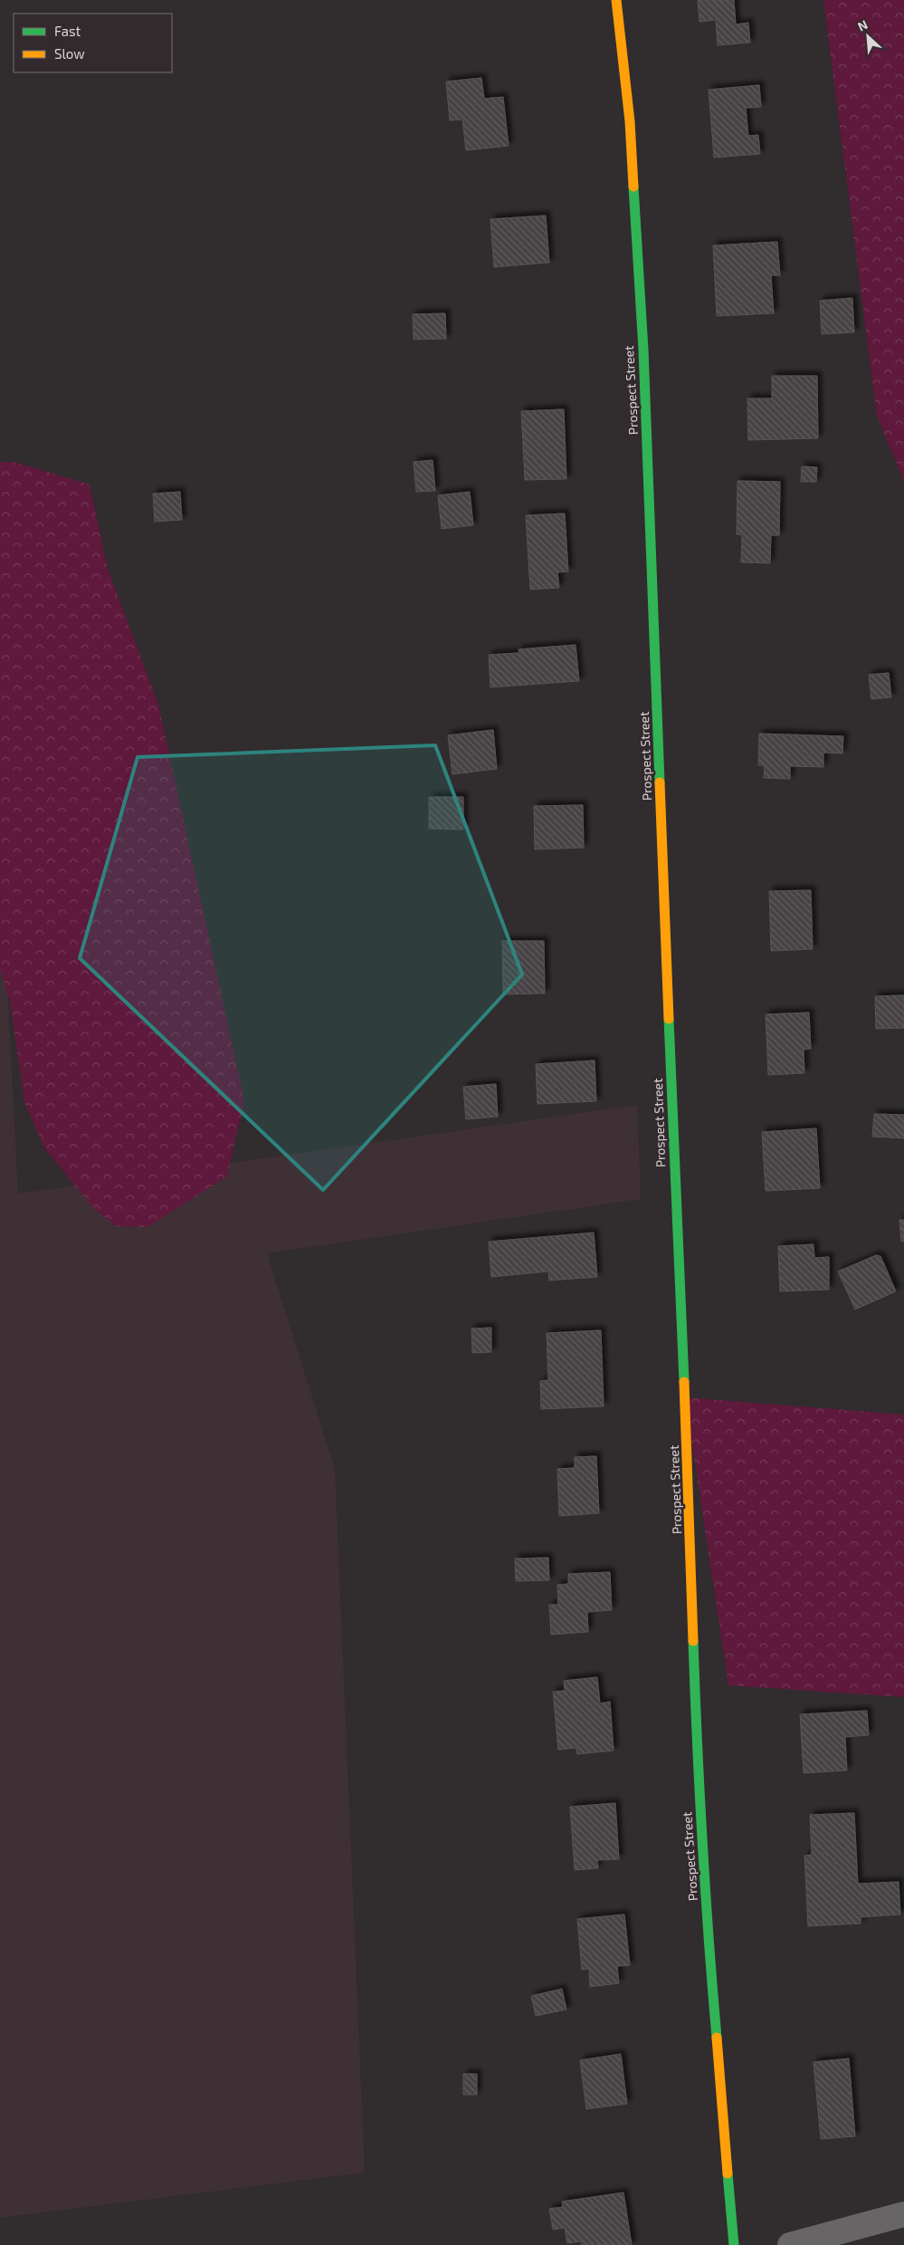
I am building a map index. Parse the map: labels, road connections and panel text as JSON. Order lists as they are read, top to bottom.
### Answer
{
  "streets": {
    "street": ["Prospect Street"]
  },
  "legend": ["Fast", "Slow"],
  "north": "top left"
}
